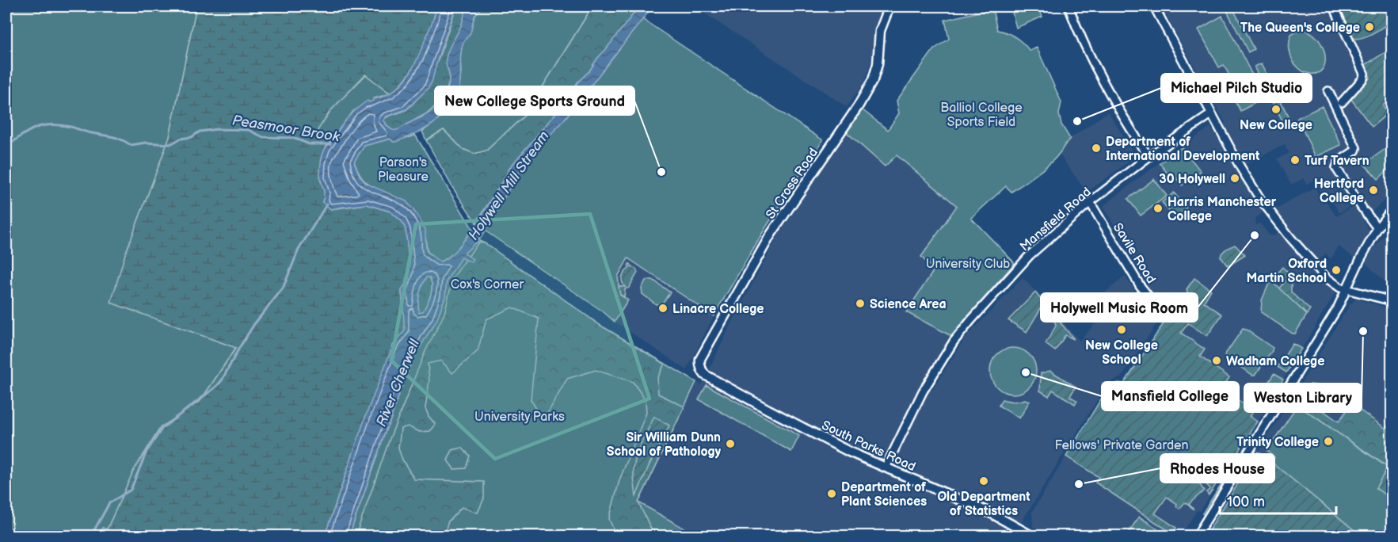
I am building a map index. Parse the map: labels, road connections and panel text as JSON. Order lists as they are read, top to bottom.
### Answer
{
  "streets": {
    "street": [
      "St Cross Road",
      "Mansfield Road",
      "Savile Road",
      "South Parks Road"
    ]
  },
  "crossings": [
    ["St Cross Road", "South Parks Road"],
    ["Mansfield Road", "Savile Road"],
    ["Mansfield Road", "South Parks Road"]
  ],
  "water": ["Peasmoor Brook", "Holywell Mill Stream", "River Cherwell"],
  "parks": [
    "Balliol College Sports Field",
    "Parson's Pleasure",
    "University Club",
    "Cox's Corner",
    "University Parks",
    "Fellows' Private Garden"
  ],
  "places": [
    "The Queen's College",
    "New College",
    "Michael Pilch Studio",
    "Department of International Development",
    "Turf Tavern",
    "New College Sports Ground",
    "30 Holywell",
    "Hertford College",
    "Harris Manchester College",
    "Holywell Music Room",
    "Oxford Martin School",
    "Science Area",
    "Linacre College",
    "New College School",
    "Weston Library",
    "Wadham College",
    "Mansfield College",
    "Trinity College",
    "Sir William Dunn School of Pathology",
    "Old Department of Statistics",
    "Rhodes House",
    "Department of Plant Sciences"
  ],
  "scale_bar": "100 m"
}
